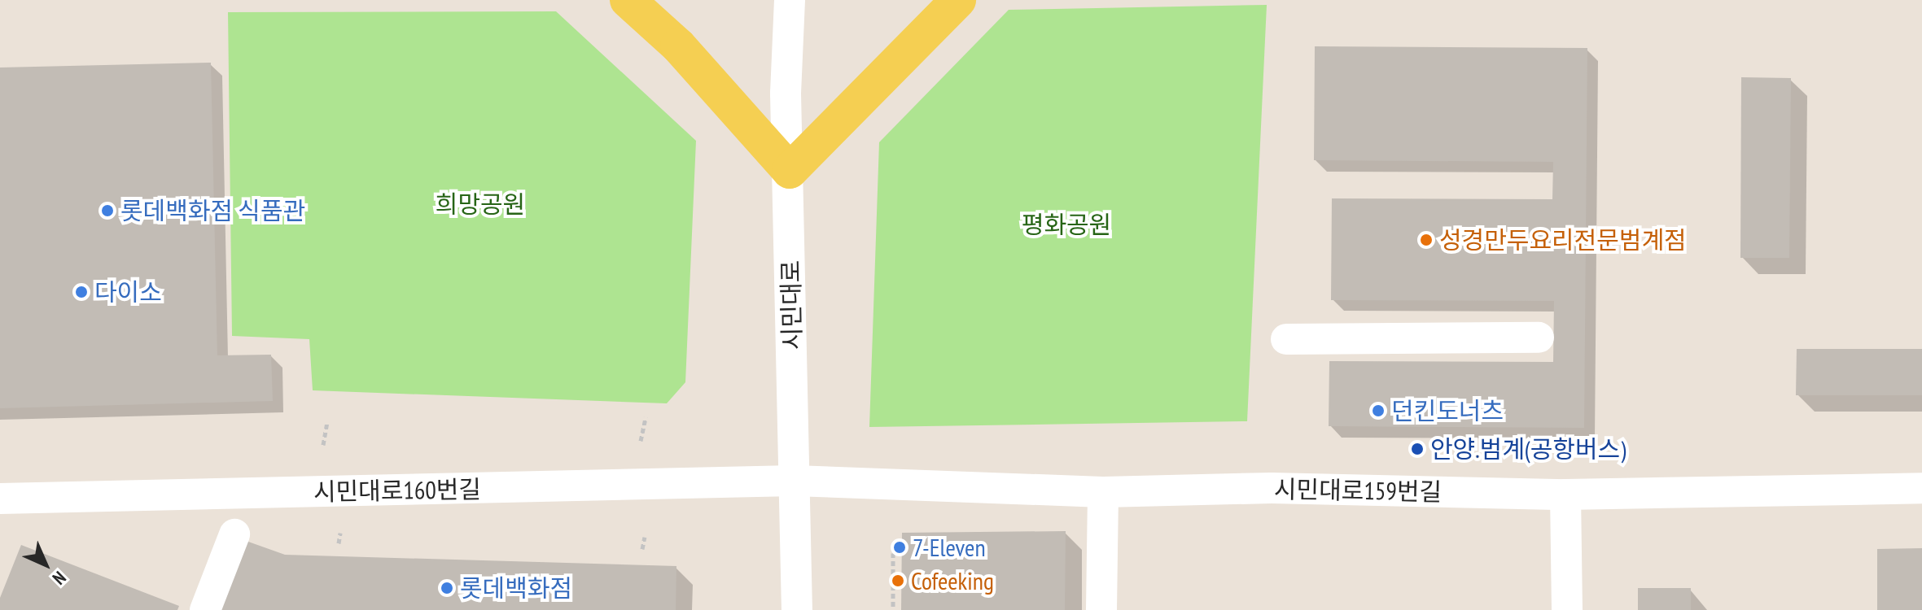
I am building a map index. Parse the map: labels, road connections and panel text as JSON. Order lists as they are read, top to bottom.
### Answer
{
  "streets": {
    "street": ["시민대로", "시민대로160번길", "시민대로159번길"]
  },
  "crossings": [
    ["시민대로", "시민대로160번길"],
    ["시민대로", "시민대로159번길"],
    ["시민대로160번길", "시민대로159번길"]
  ],
  "parks": ["희망공원", "평화공원"],
  "places": [
    "롯데백화점 식품관",
    "성경만두요리전문범계점",
    "다이소",
    "던킨도너츠",
    "안양.범계(공항버스)",
    "7-Eleven",
    "Cofeeking",
    "롯데백화점"
  ],
  "north": "bottom right"
}
